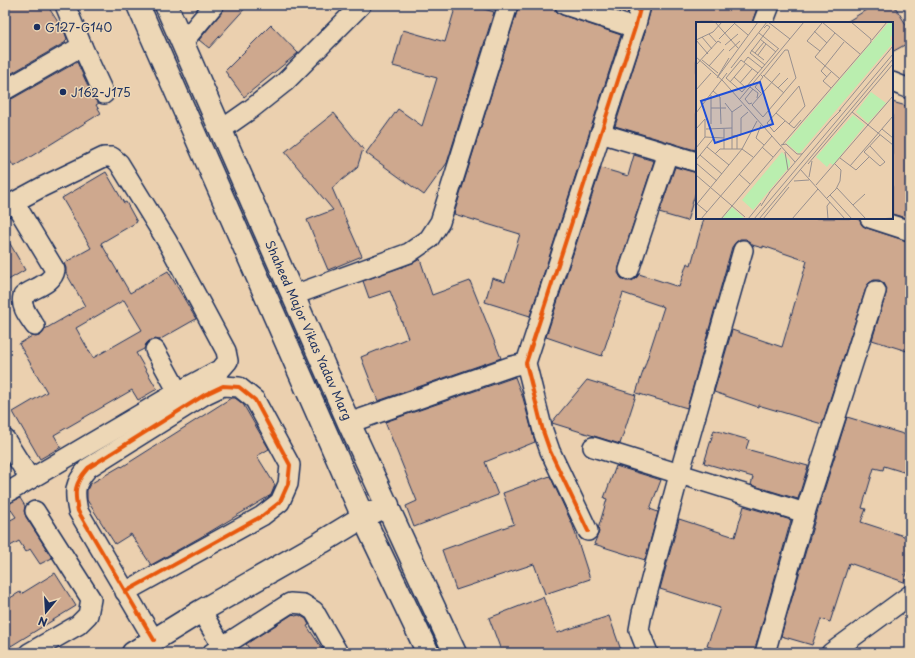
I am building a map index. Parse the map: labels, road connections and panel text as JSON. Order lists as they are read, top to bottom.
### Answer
{
  "streets": {
    "main road": ["Shaheed Major Vikas Yadav Marg"]
  },
  "places": ["G127-G140", "J162-J175"],
  "north": "bottom"
}
